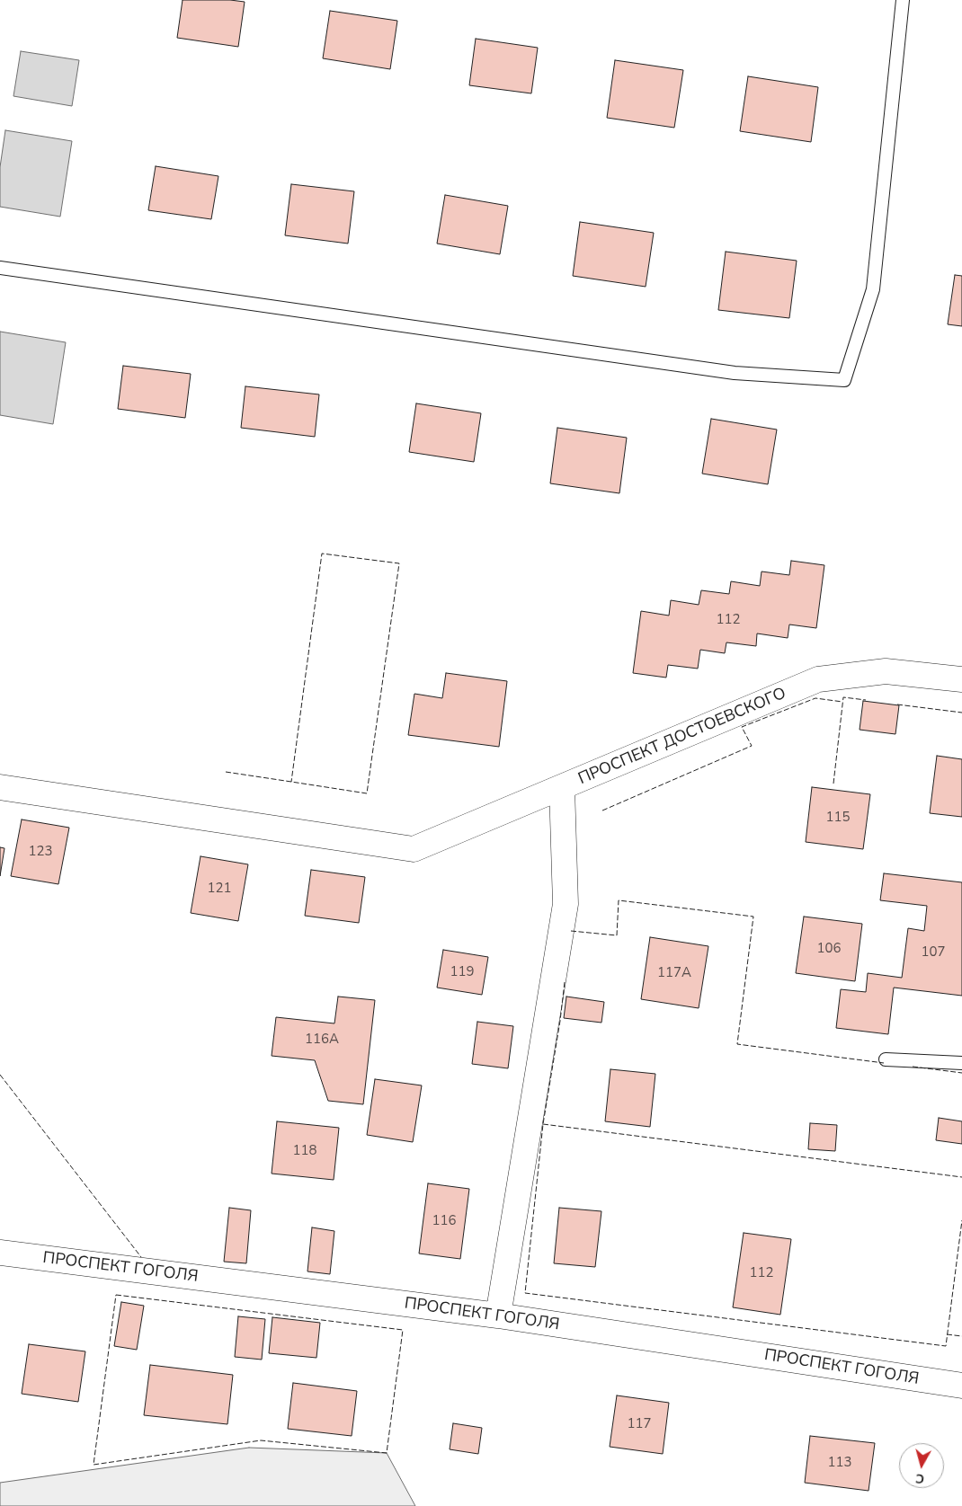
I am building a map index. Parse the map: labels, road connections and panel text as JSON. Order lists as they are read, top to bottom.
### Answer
{
  "streets": {
    "street": ["ПРОСПЕКТ ДОСТОЕВСКОГО", "ПРОСПЕКТ ГОГОЛЯ"]
  },
  "house_numbers": [
    "112",
    "115",
    "123",
    "121",
    "106",
    "107",
    "119",
    "117А",
    "116А",
    "118",
    "116",
    "112",
    "117",
    "113"
  ],
  "north": "bottom"
}
